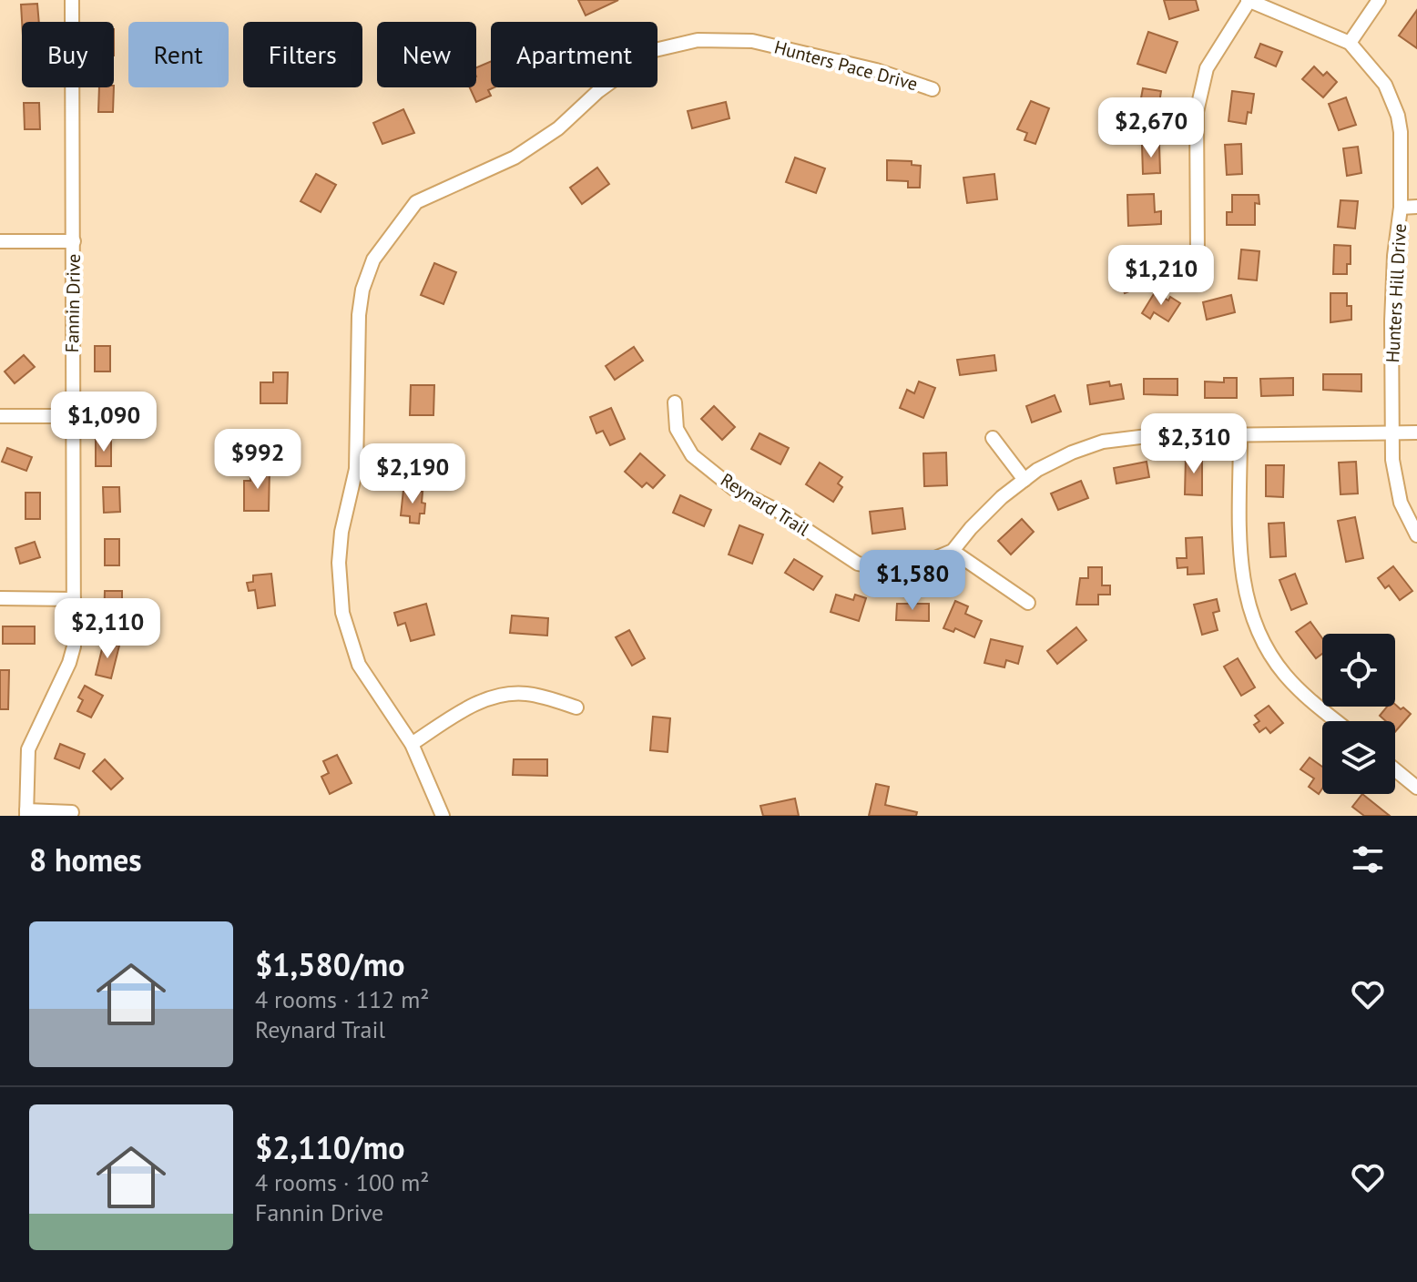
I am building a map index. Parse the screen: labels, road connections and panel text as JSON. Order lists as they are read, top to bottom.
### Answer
{
  "streets": {
    "street": [
      "Hunters Pace Drive",
      "Hunters Hill Drive",
      "Fannin Drive",
      "Reynard Trail"
    ]
  },
  "crossings": [
    ["Hunters Hill Drive", "Reynard Trail"]
  ],
  "page": {
    "chip": [
      "Buy",
      "Rent",
      "Filters",
      "New",
      "Apartment"
    ],
    "price": [
      "$2,670",
      "$1,210",
      "$1,090",
      "$2,310",
      "$992",
      "$2,190",
      "$1,580",
      "$2,110"
    ],
    "heading": "8 homes",
    "list": [
      {
        "name": "$1,580/mo",
        "note": "4 rooms · 112 m² · Reynard Trail"
      },
      {
        "name": "$2,110/mo",
        "note": "4 rooms · 100 m² · Fannin Drive"
      }
    ]
  }
}
